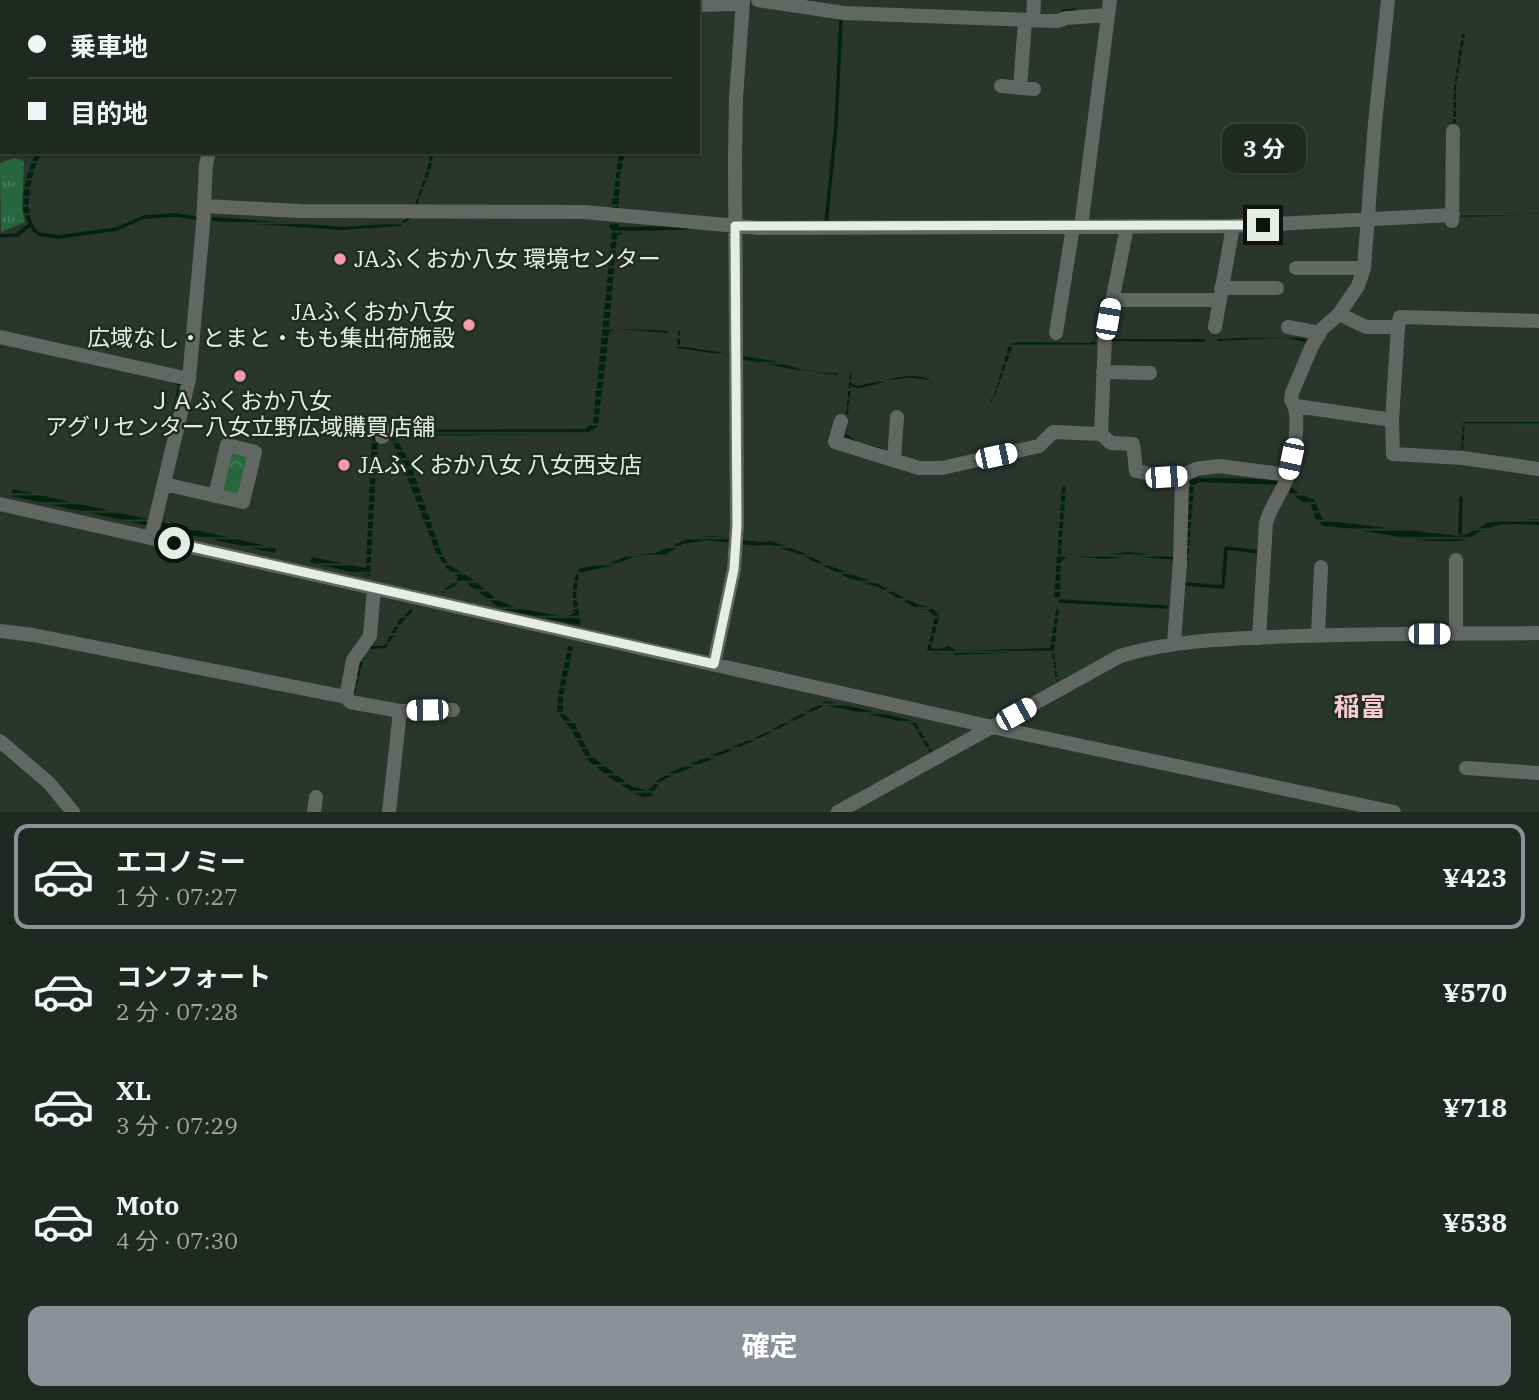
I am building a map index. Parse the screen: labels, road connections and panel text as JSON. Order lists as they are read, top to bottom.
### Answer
{
  "districts": ["稲富"],
  "places": [
    "JAふくおか八女 環境センター",
    "JAふくおか八女 広域なし・とまと・もも集出荷施設",
    "ＪＡふくおか八女 アグリセンター八女立野広域購買店舗",
    "JAふくおか八女 八女西支店"
  ],
  "page": {
    "banner": ["乗車地", "目的地"],
    "bubble": "3 分",
    "list": [
      {
        "name": "エコノミー",
        "note": "1 分 · 07:27",
        "value": "¥423"
      },
      {
        "name": "コンフォート",
        "note": "2 分 · 07:28",
        "value": "¥570"
      },
      {
        "name": "XL",
        "note": "3 分 · 07:29",
        "value": "¥718"
      },
      {
        "name": "Moto",
        "note": "4 分 · 07:30",
        "value": "¥538"
      }
    ],
    "buttons": "確定"
  }
}
